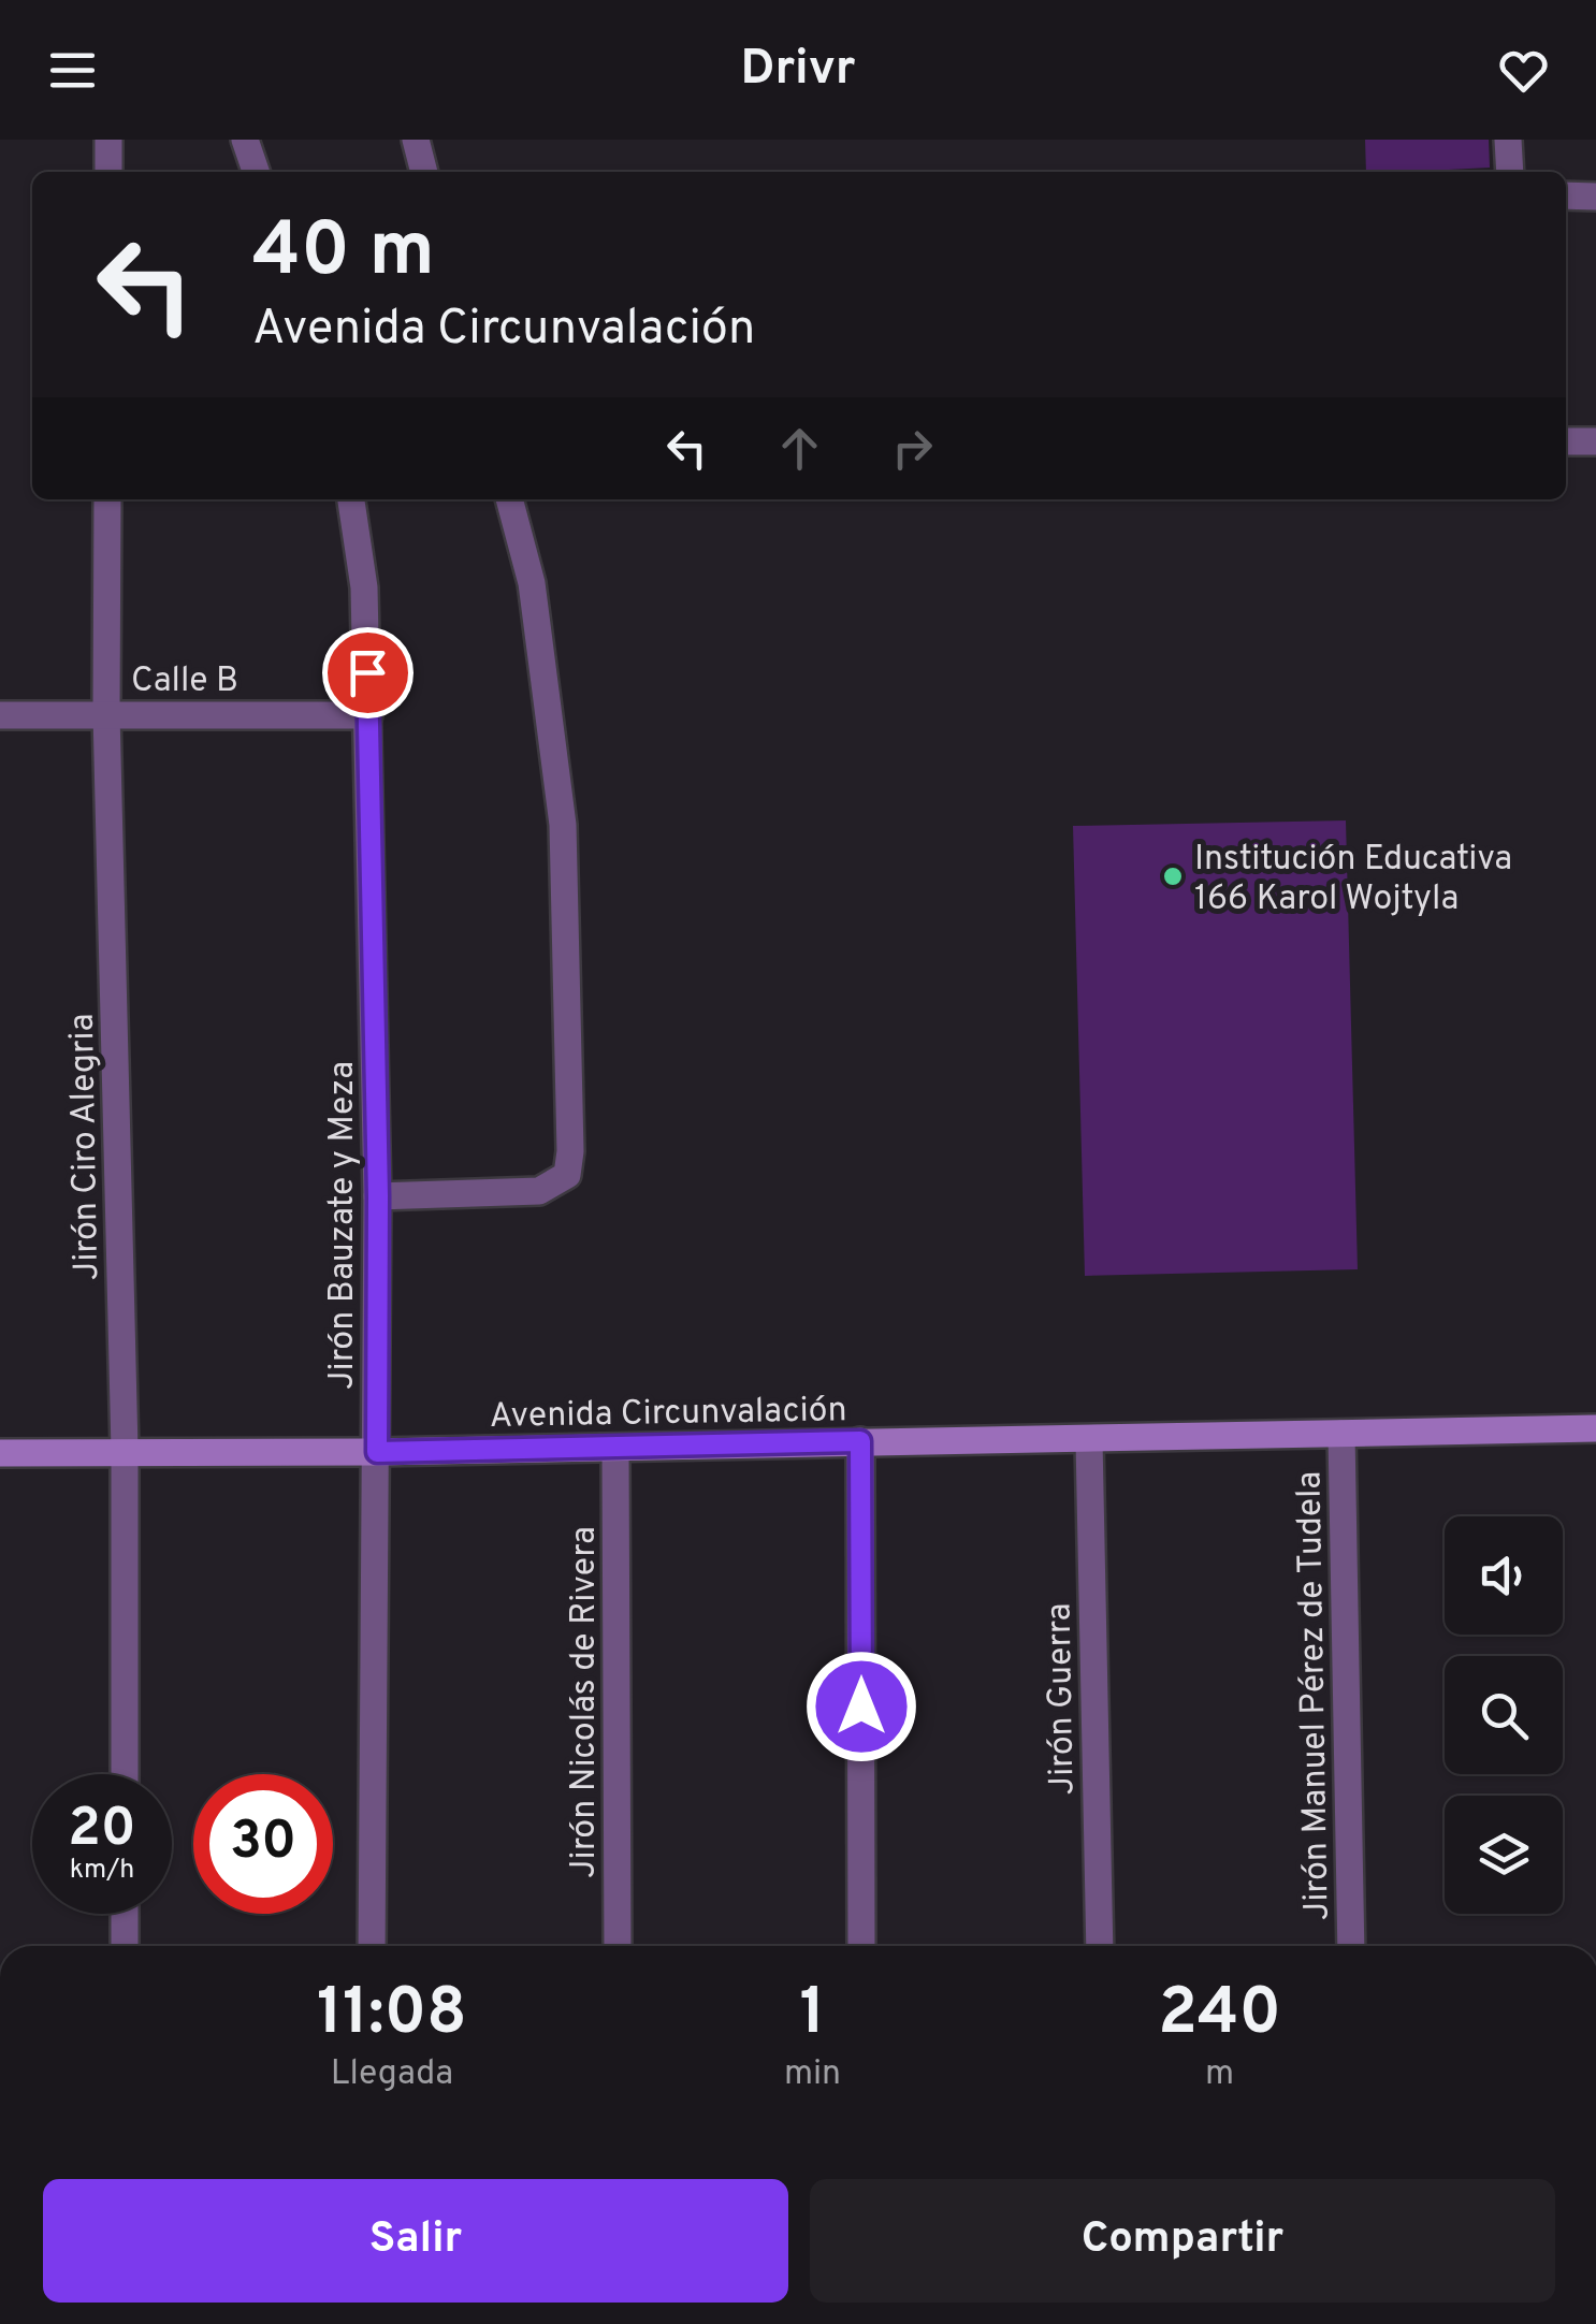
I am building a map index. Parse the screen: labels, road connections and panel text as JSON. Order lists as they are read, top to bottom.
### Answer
{
  "streets": {
    "street": [
      "Calle B",
      "Jirón Ciro Alegria",
      "Jirón Bauzate y Meza",
      "Avenida Circunvalación",
      "Jirón Manuel Pérez de Tudela",
      "Jirón Guerra",
      "Jirón Nicolás de Rivera"
    ]
  },
  "crossings": [
    ["Calle B", "Jirón Ciro Alegria"],
    ["Calle B", "Jirón Bauzate y Meza"],
    ["Jirón Ciro Alegria", "Avenida Circunvalación"],
    ["Jirón Bauzate y Meza", "Avenida Circunvalación"],
    ["Avenida Circunvalación", "Jirón Manuel Pérez de Tudela"],
    ["Avenida Circunvalación", "Jirón Guerra"],
    ["Avenida Circunvalación", "Jirón Nicolás de Rivera"]
  ],
  "places": ["Institución Educativa 166 Karol Wojtyla"],
  "page": {
    "header": "Drivr",
    "turn": ["40 m", "Avenida Circunvalación"],
    "speed": "20 km/h",
    "limit": "30",
    "eta": [
      "11:08",
      "Llegada",
      "1",
      "min",
      "240",
      "m"
    ],
    "buttons": ["Salir", "Compartir"]
  }
}
